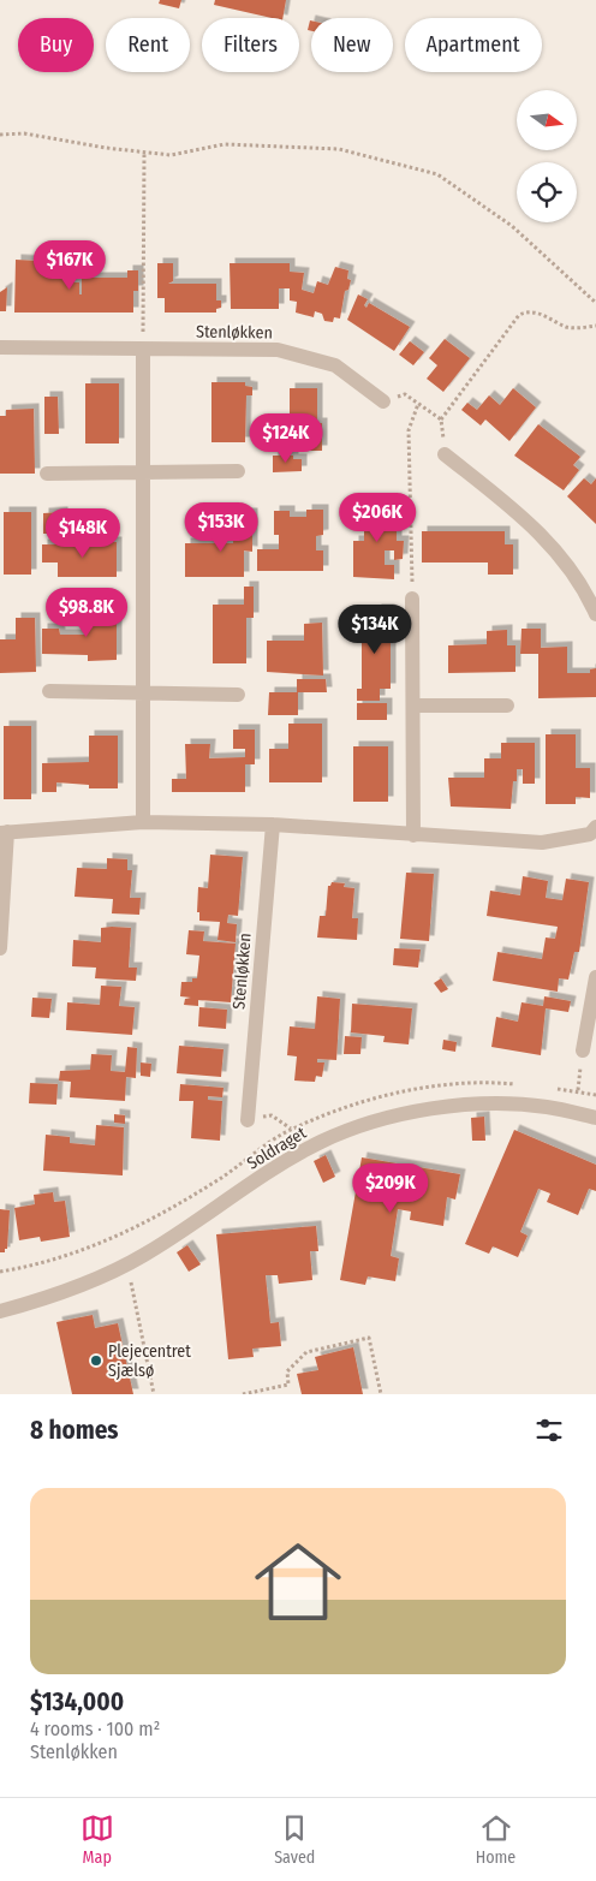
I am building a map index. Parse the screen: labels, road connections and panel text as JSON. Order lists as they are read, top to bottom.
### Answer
{
  "streets": {
    "street": ["Stenløkken", "Soldraget"]
  },
  "places": ["Plejecentret Sjælsø"],
  "north": "right",
  "page": {
    "chip": [
      "Buy",
      "Rent",
      "Filters",
      "New",
      "Apartment"
    ],
    "price": [
      "$167K",
      "$124K",
      "$206K",
      "$153K",
      "$148K",
      "$98.8K",
      "$134K",
      "$209K"
    ],
    "heading": "8 homes",
    "list": [
      {
        "name": "$134,000",
        "note": "4 rooms · 100 m² · Stenløkken"
      }
    ],
    "tabs": ["Map", "Saved", "Home"]
  }
}
